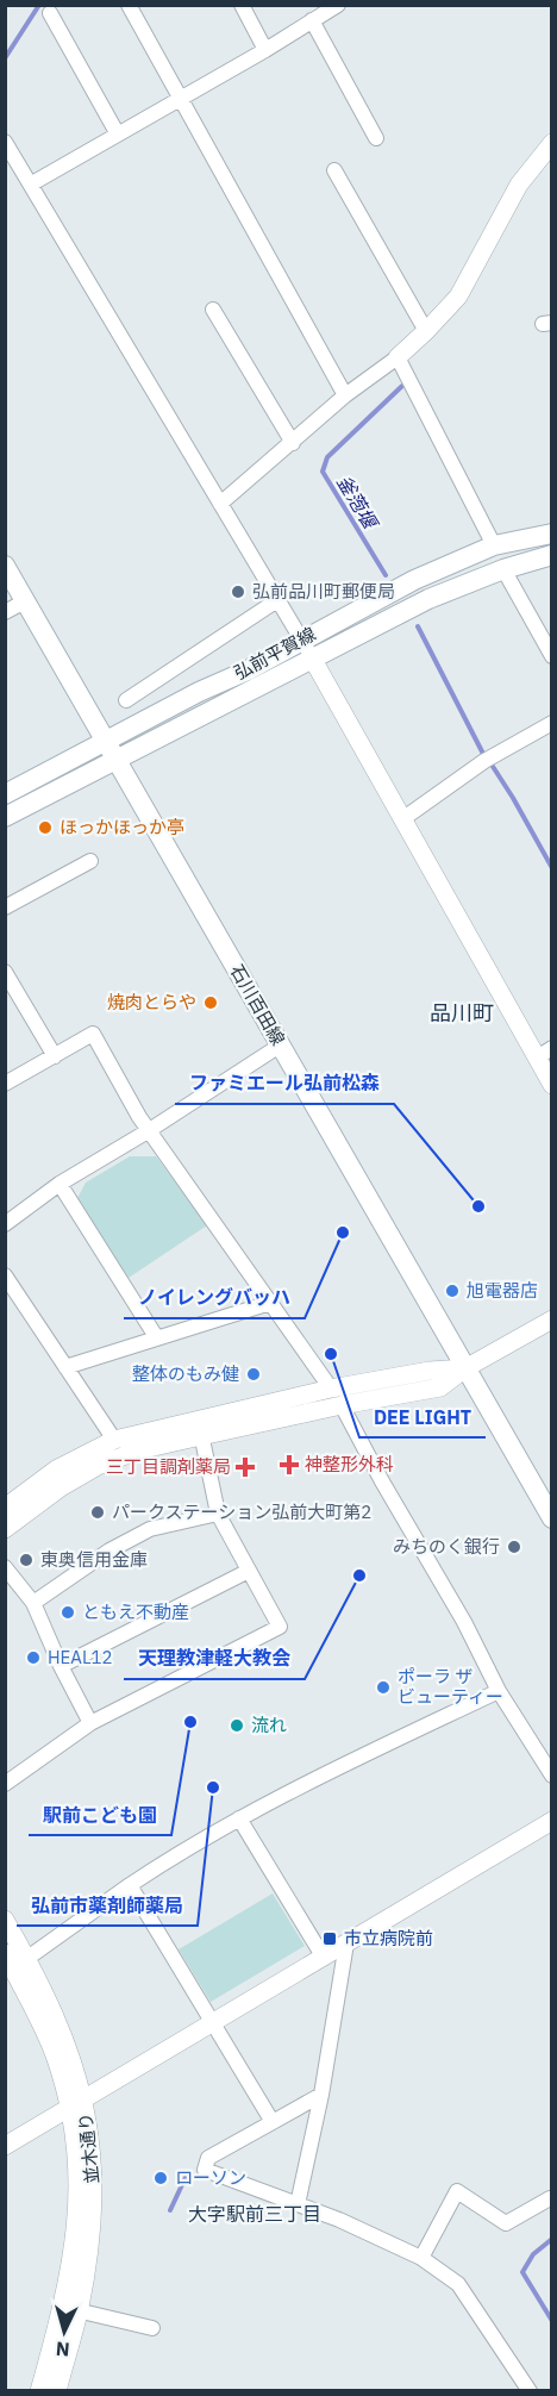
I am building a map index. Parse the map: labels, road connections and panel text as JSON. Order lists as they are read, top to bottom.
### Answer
{
  "streets": {
    "main road": ["弘前平賀線", "石川百田線"],
    "street": ["並木通り"]
  },
  "crossings": [
    ["弘前平賀線", "石川百田線"]
  ],
  "districts": ["品川町", "大字駅前三丁目"],
  "water": ["釜萢堰"],
  "places": {
    "other": [
      "弘前品川町郵便局",
      "ほっかほっか亭",
      "焼肉とらや",
      "ファミエール弘前松森",
      "ノイレングバッハ",
      "旭電器店",
      "DEE LIGHT",
      "整体のもみ健",
      "パークステーション弘前大町第2",
      "みちのく銀行",
      "東奥信用金庫",
      "天理教津軽大教会",
      "ともえ不動産",
      "HEAL12",
      "ポーラ ザ ビューティー",
      "駅前こども園",
      "流れ",
      "弘前市薬剤師薬局",
      "ローソン"
    ],
    "health": ["神整形外科", "三丁目調剤薬局"],
    "transit": ["市立病院前"]
  },
  "north": "bottom"
}
